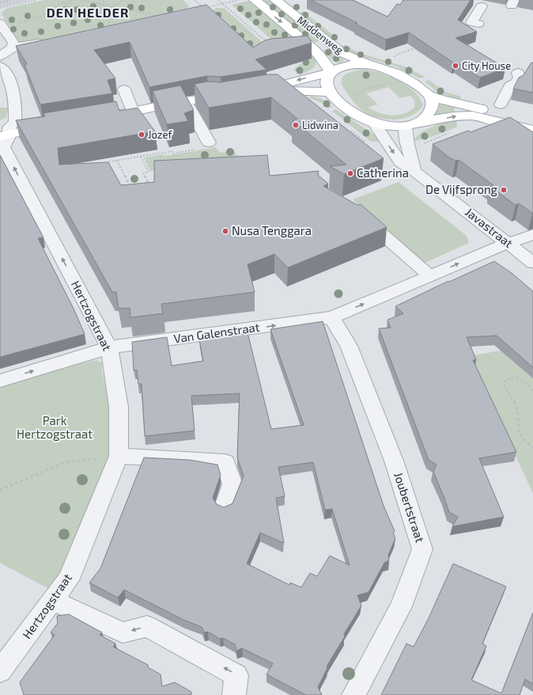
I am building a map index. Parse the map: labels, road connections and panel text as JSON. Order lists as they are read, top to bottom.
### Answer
{
  "streets": {
    "main road": ["Middenweg"],
    "street": [
      "Javastraat",
      "Hertzogstraat",
      "Van Galenstraat",
      "Joubertstraat"
    ]
  },
  "crossings": [
    ["Javastraat", "Van Galenstraat"],
    ["Hertzogstraat", "Van Galenstraat"],
    ["Van Galenstraat", "Joubertstraat"]
  ],
  "one_way": ["Hertzogstraat", "Van Galenstraat"],
  "districts": ["DEN HELDER"],
  "parks": ["Park Hertzogstraat"],
  "places": [
    "City House",
    "Lidwina",
    "Jozef",
    "Catherina",
    "De Vijfsprong",
    "Nusa Tenggara"
  ]
}
